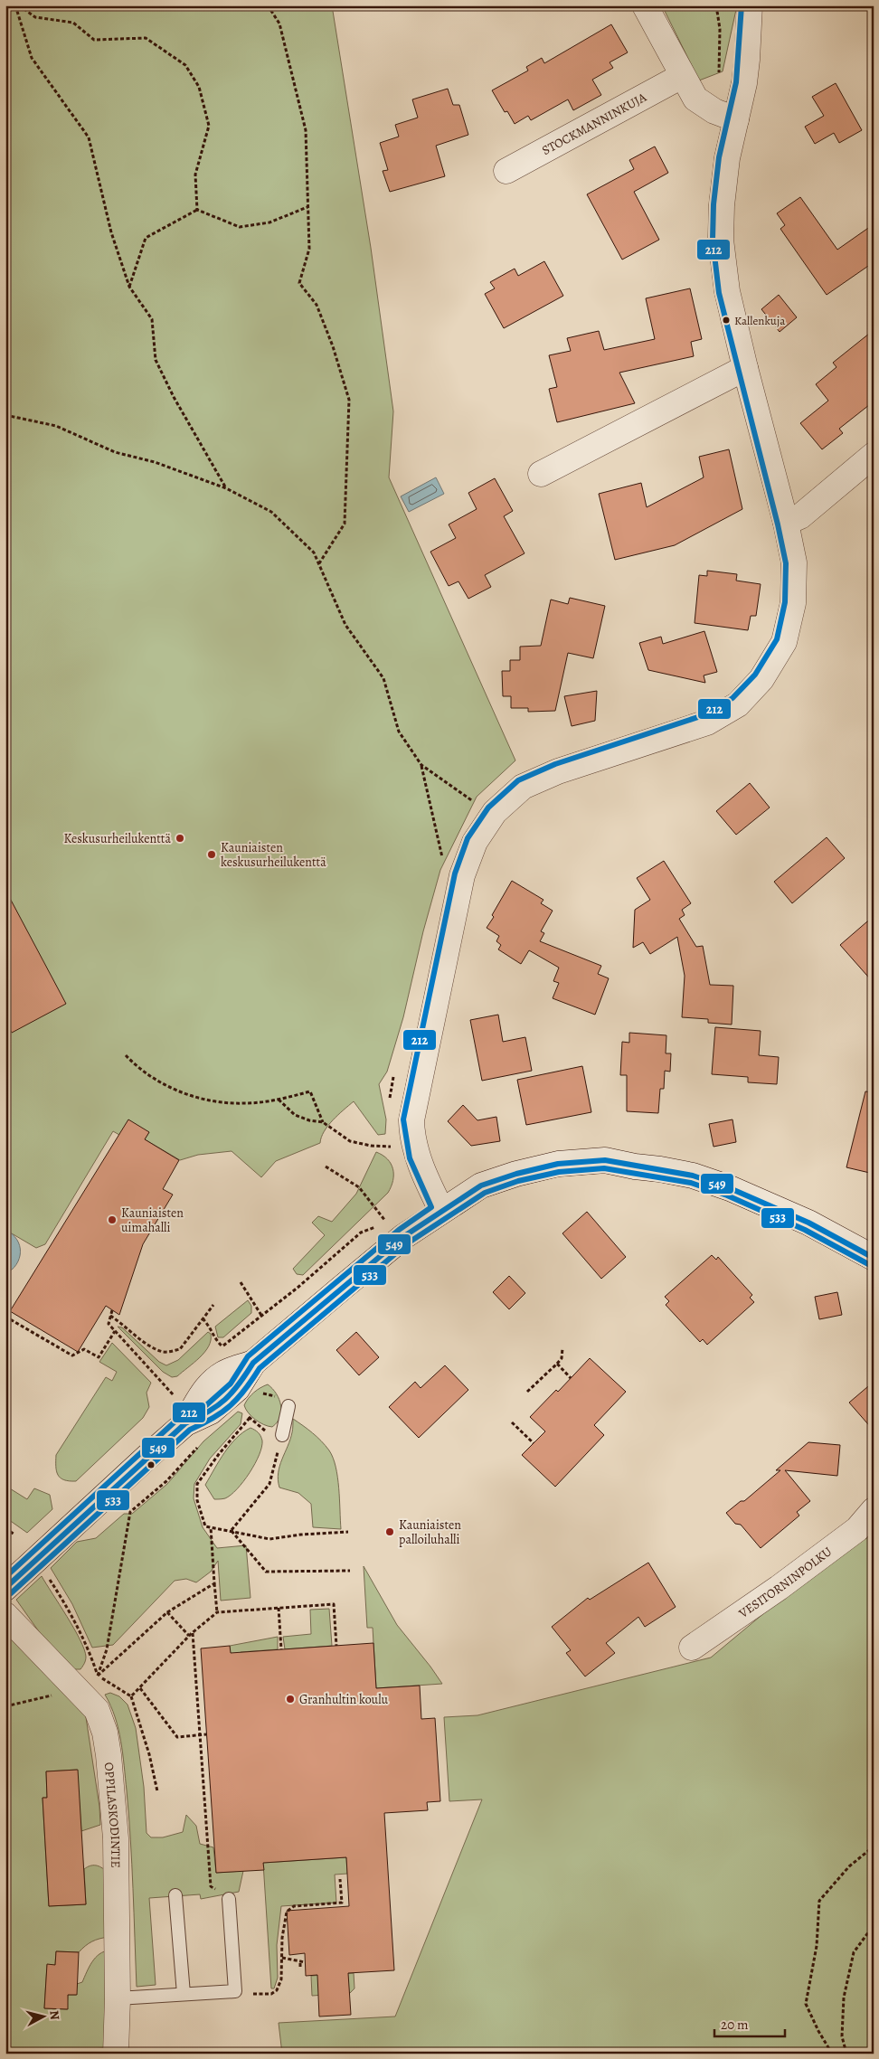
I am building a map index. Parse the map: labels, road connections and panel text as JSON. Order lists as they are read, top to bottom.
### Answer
{
  "streets": {
    "street": ["STOCKMANNINKUJA", "VESITORNINPOLKU", "OPPILASKODINTIE"]
  },
  "places": [
    "Kallenkuja",
    "Keskusurheilukenttä",
    "Kauniaisten keskusurheilukenttä",
    "Kauniaisten uimahalli",
    "Kauniaisten palloiluhalli",
    "Granhultin koulu"
  ],
  "lines": ["transit line 212", "transit line 549", "transit line 533"],
  "scale_bar": "20 m",
  "north": "right"
}
